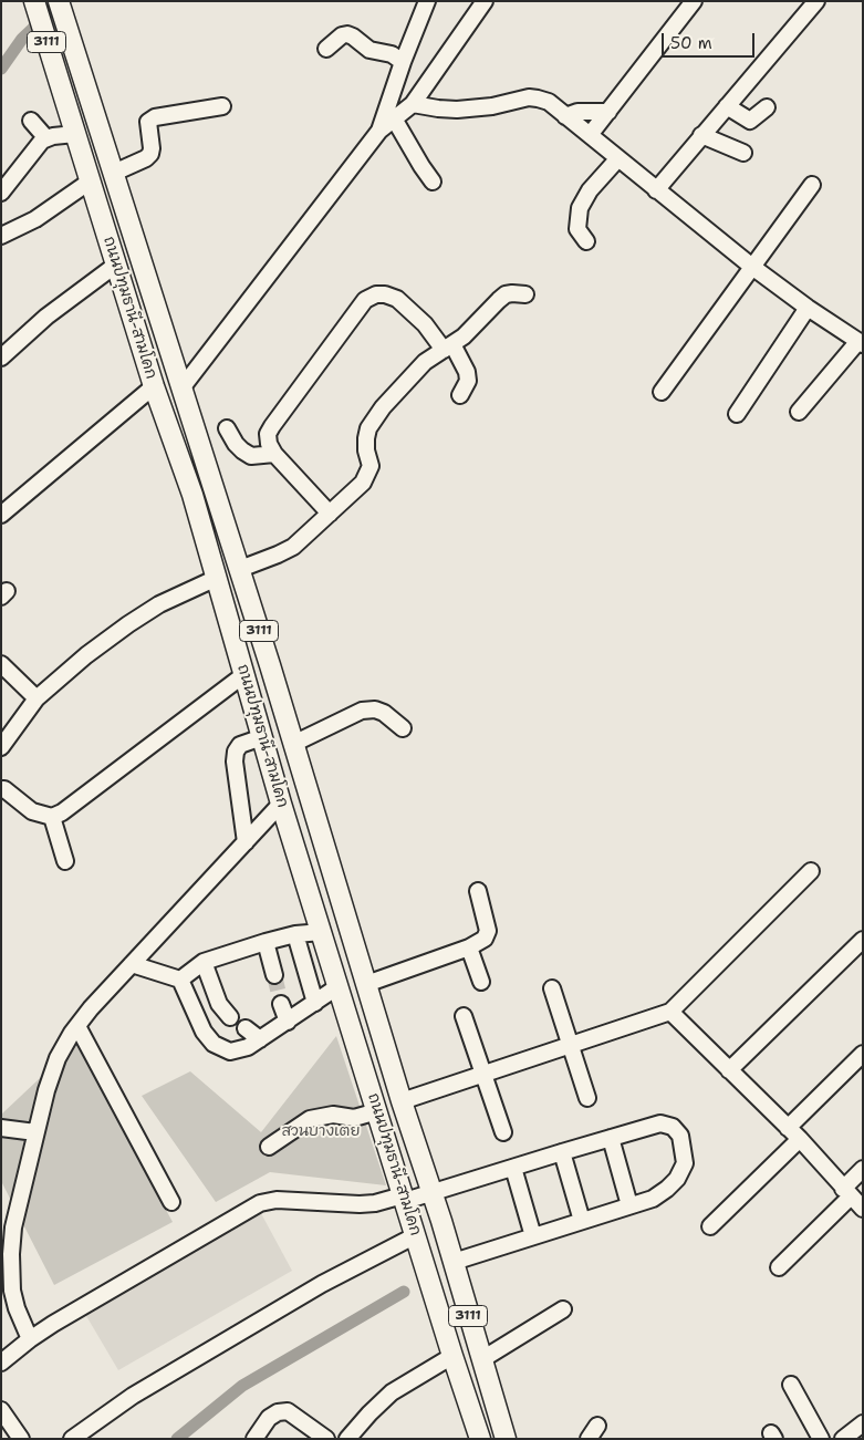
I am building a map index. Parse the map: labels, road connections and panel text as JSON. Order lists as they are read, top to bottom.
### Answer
{
  "streets": {
    "main road": ["3111", "ถนนปทุมธานี-สามโคก"]
  },
  "parks": ["สวนบางเตย"],
  "scale_bar": "50 m"
}
